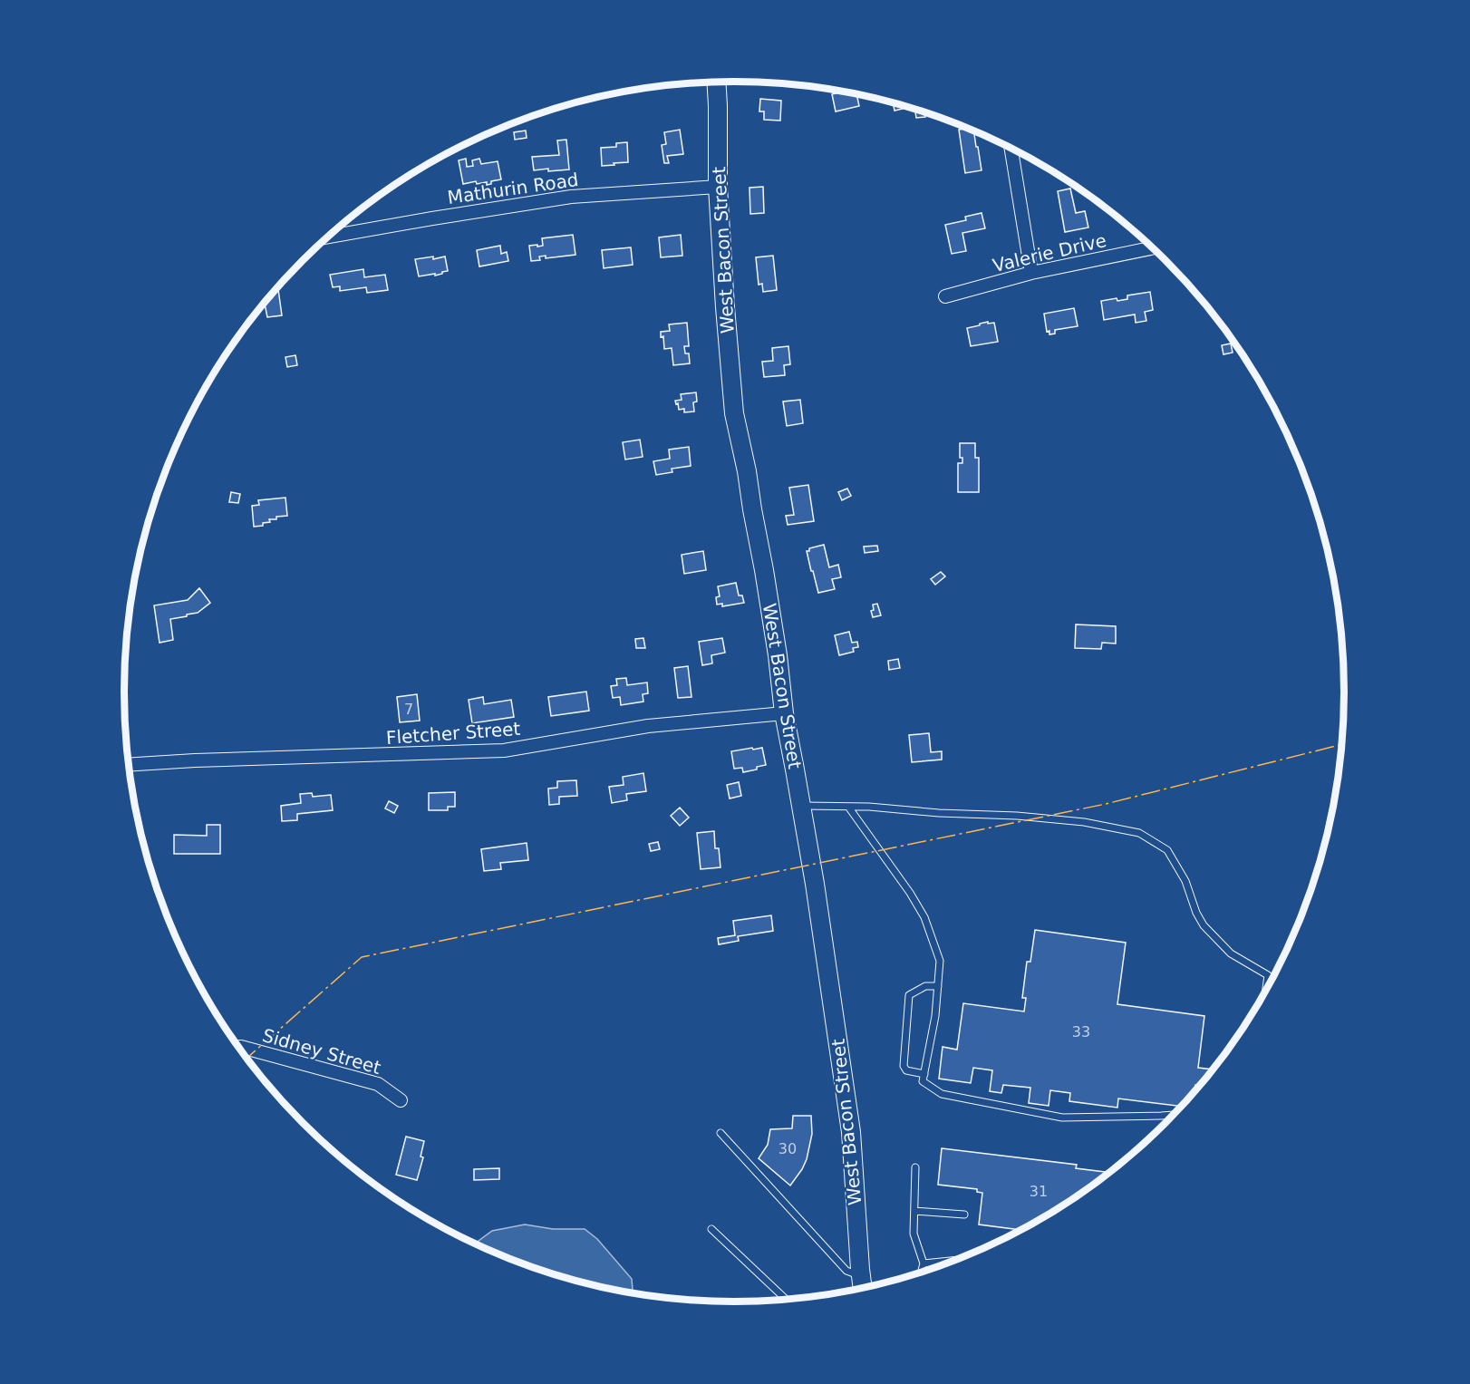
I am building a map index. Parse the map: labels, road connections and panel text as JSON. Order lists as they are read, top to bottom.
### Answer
{
  "streets": {
    "street": [
      "Mathurin Road",
      "West Bacon Street",
      "Valerie Drive",
      "Fletcher Street",
      "Sidney Street"
    ]
  },
  "crossings": [
    ["Mathurin Road", "West Bacon Street"],
    ["West Bacon Street", "Fletcher Street"]
  ],
  "house_numbers": [
    "7",
    "33",
    "30",
    "31"
  ]
}
